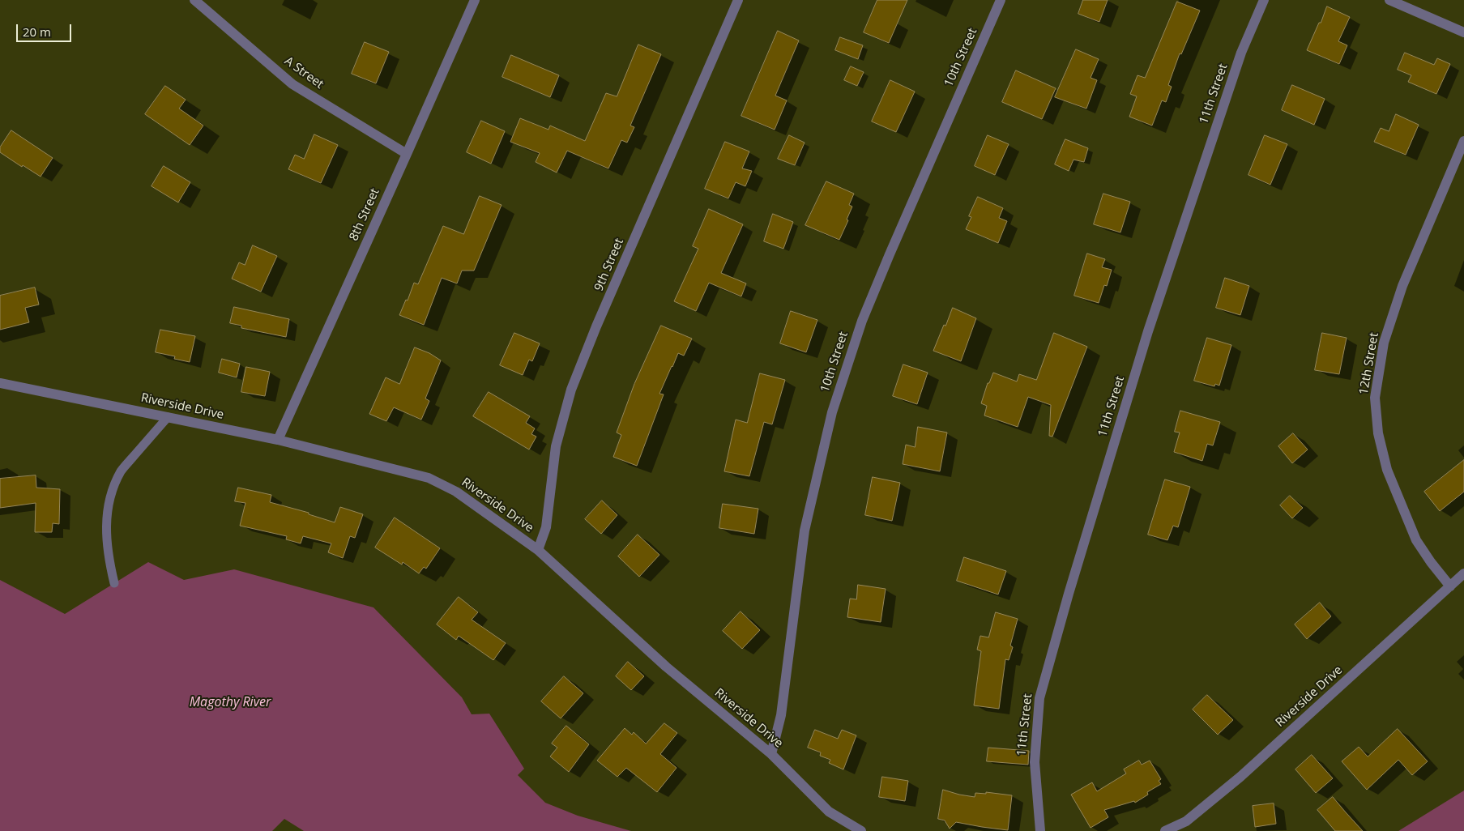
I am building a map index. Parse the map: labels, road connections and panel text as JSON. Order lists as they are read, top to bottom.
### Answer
{
  "streets": {
    "street": [
      "10th Street",
      "A Street",
      "11th Street",
      "8th Street",
      "9th Street",
      "12th Street",
      "Riverside Drive"
    ]
  },
  "crossings": [
    ["10th Street", "Riverside Drive"],
    ["A Street", "8th Street"],
    ["8th Street", "Riverside Drive"],
    ["9th Street", "Riverside Drive"],
    ["12th Street", "Riverside Drive"]
  ],
  "water": ["Magothy River"],
  "scale_bar": "20 m"
}
